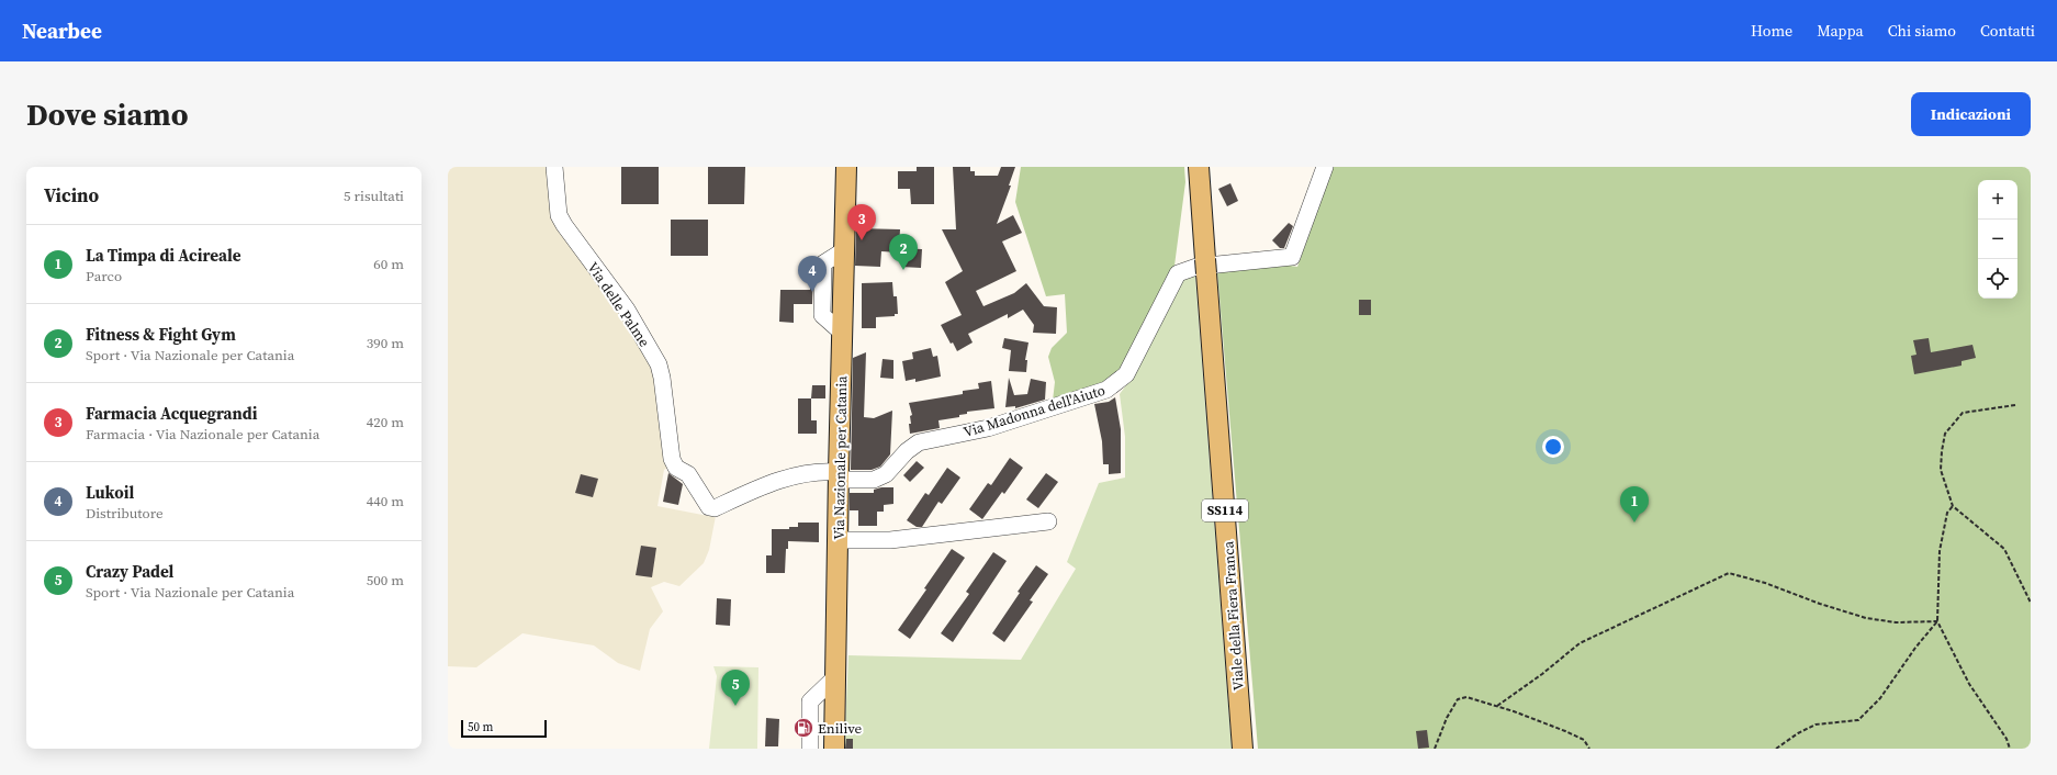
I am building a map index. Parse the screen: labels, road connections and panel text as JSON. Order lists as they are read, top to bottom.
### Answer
{
  "streets": {
    "main road": ["Via Nazionale per Catania", "SS114", "Viale della Fiera Franca"],
    "street": ["Via delle Palme", "Via Madonna dell'Aiuto"]
  },
  "crossings": [
    ["Via delle Palme", "Via Madonna dell'Aiuto"],
    ["Via delle Palme", "Via Nazionale per Catania"],
    ["Via Madonna dell'Aiuto", "Via Nazionale per Catania"]
  ],
  "places": {
    "fuel station": ["Enilive"]
  },
  "scale_bar": "50 m",
  "page": {
    "header": "Nearbee",
    "nav": [
      "Home",
      "Mappa",
      "Chi siamo",
      "Contatti"
    ],
    "buttons": "Indicazioni",
    "title": "Dove siamo",
    "heading": ["Vicino", "5 risultati"],
    "map_buttons": ["+", "−"],
    "pins": [
      "3",
      "2",
      "4",
      "1",
      "5"
    ],
    "list": [
      {
        "mark": "1",
        "name": "La Timpa di Acireale",
        "note": "Parco",
        "value": "60 m"
      },
      {
        "mark": "2",
        "name": "Fitness & Fight Gym",
        "note": "Sport · Via Nazionale per Catania",
        "value": "390 m"
      },
      {
        "mark": "3",
        "name": "Farmacia Acquegrandi",
        "note": "Farmacia · Via Nazionale per Catania",
        "value": "420 m"
      },
      {
        "mark": "4",
        "name": "Lukoil",
        "note": "Distributore",
        "value": "440 m"
      },
      {
        "mark": "5",
        "name": "Crazy Padel",
        "note": "Sport · Via Nazionale per Catania",
        "value": "500 m"
      }
    ],
    "scale": "50 m"
  }
}
